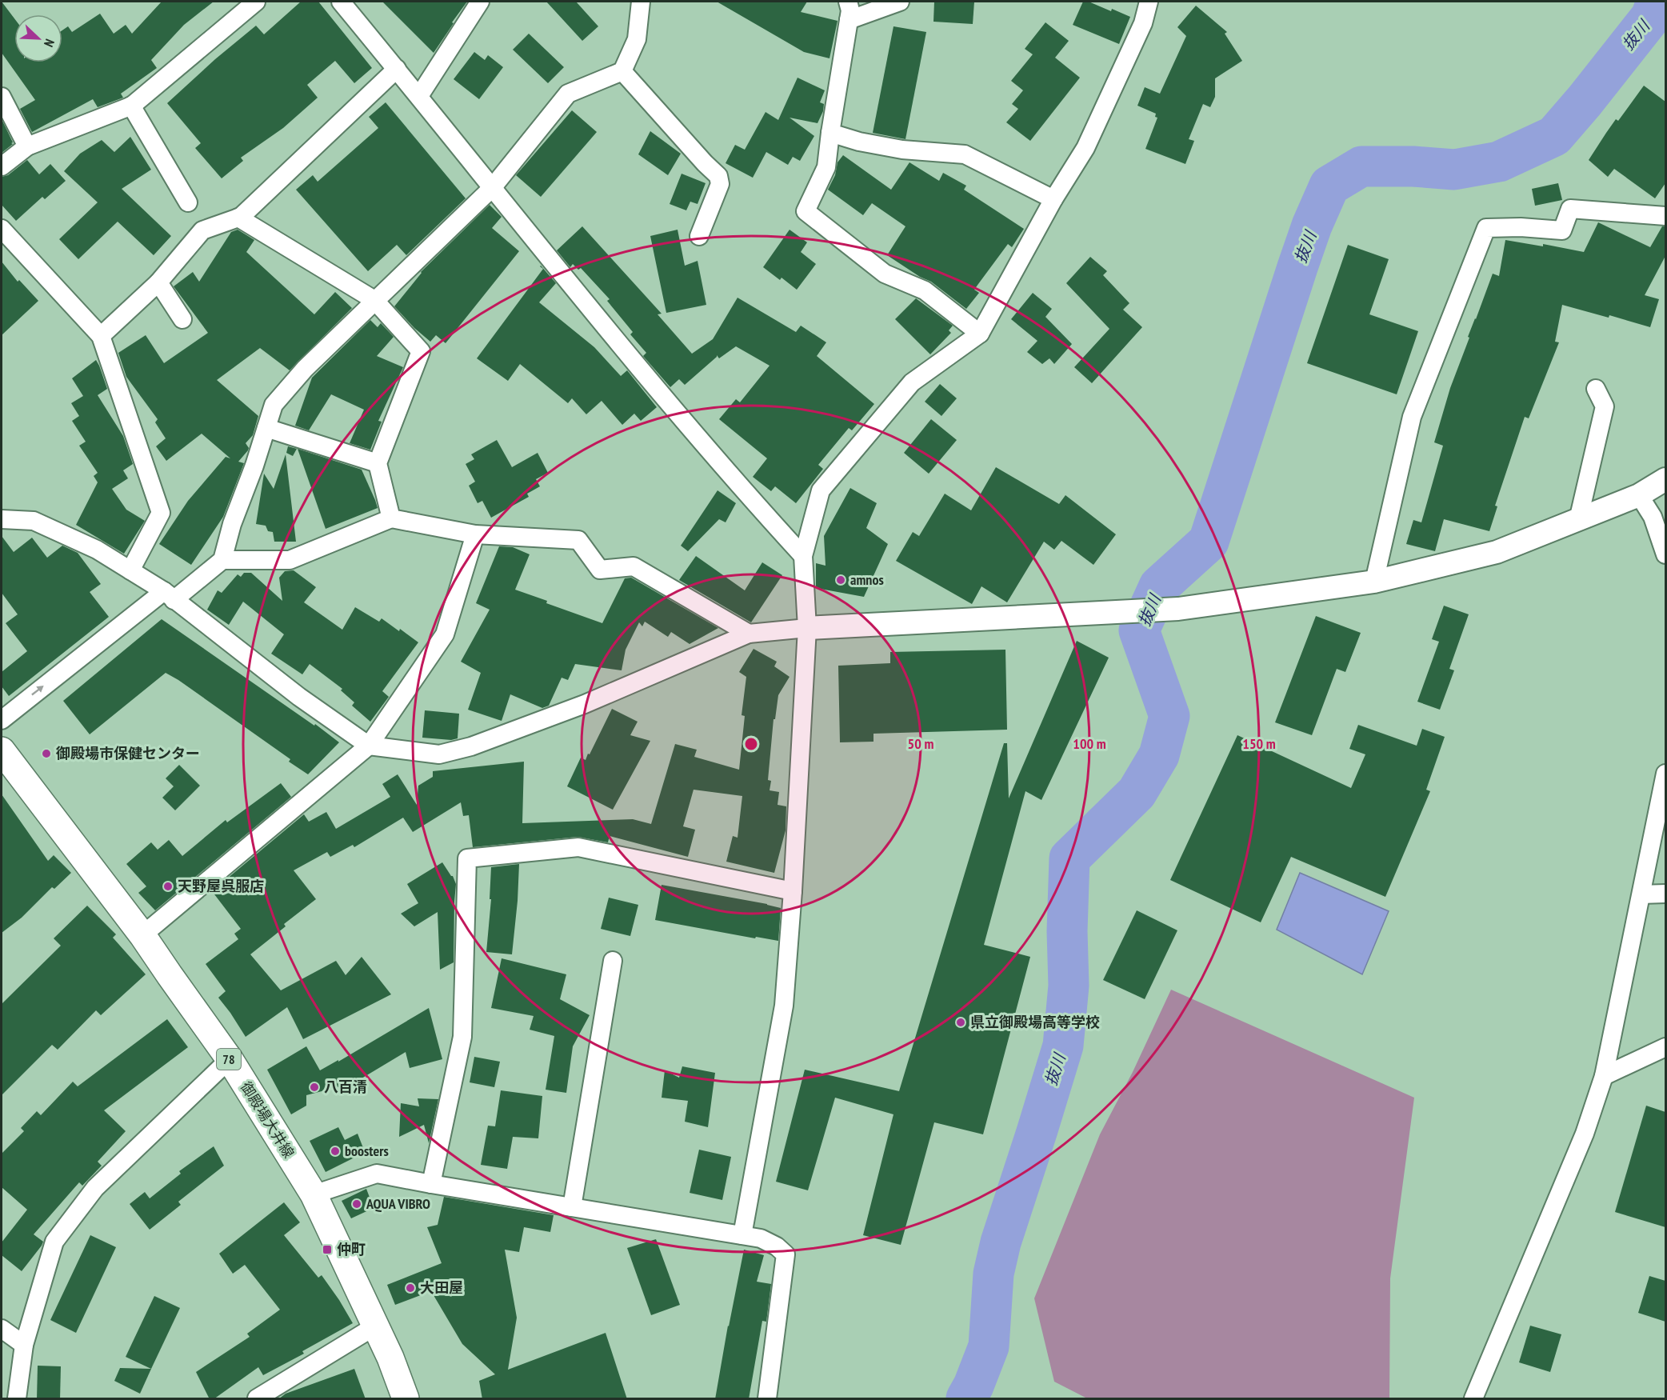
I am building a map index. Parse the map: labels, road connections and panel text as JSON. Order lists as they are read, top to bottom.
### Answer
{
  "streets": {
    "main road": ["78", "御殿場大井線"]
  },
  "water": ["抜川"],
  "places": {
    "other": [
      "amnos",
      "御殿場市保健センター",
      "天野屋呉服店",
      "県立御殿場高等学校",
      "八百清",
      "boosters",
      "AQUA VIBRO",
      "大田屋"
    ],
    "transit": ["仲町"]
  },
  "north": "bottom right",
  "rings": ["50 m", "100 m", "150 m"]
}
